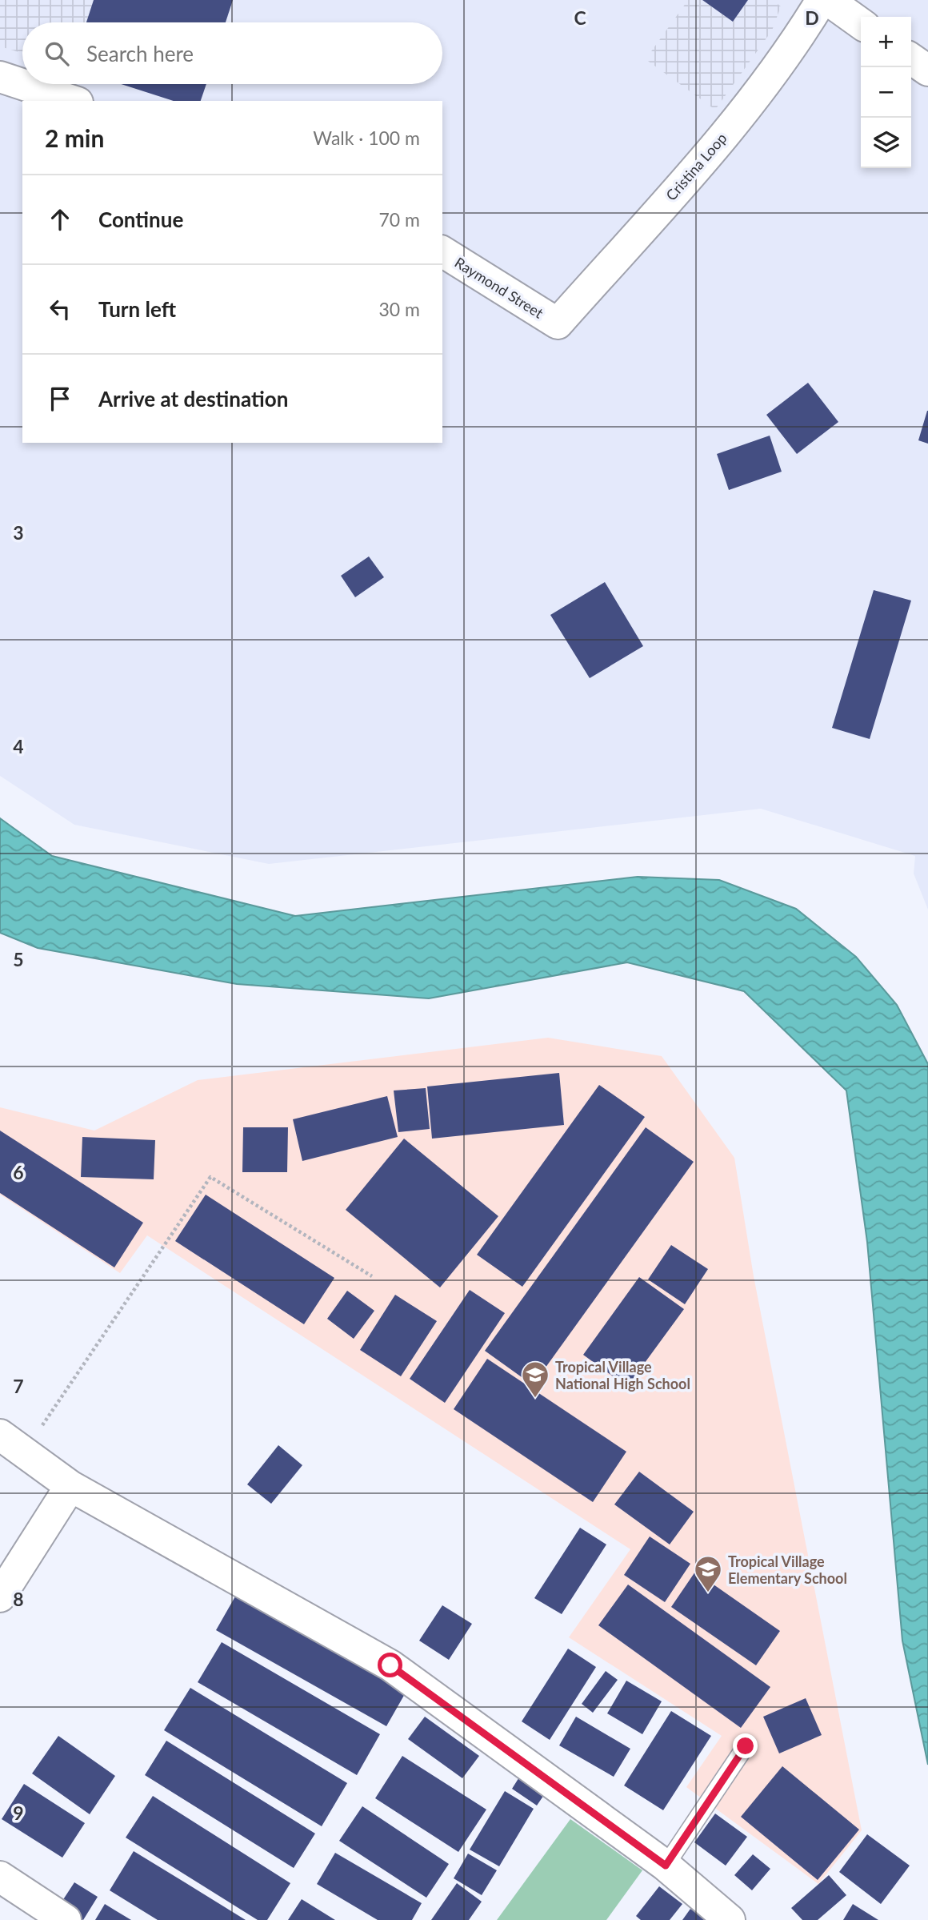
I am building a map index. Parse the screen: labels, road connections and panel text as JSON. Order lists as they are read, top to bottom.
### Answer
{
  "streets": {
    "street": ["Cristina Loop", "Raymond Street"]
  },
  "crossings": [
    ["Cristina Loop", "Raymond Street"]
  ],
  "places": {
    "school or university": ["Tropical Village National High School", "Tropical Village Elementary School"]
  },
  "page": {
    "map_buttons": ["+", "−"],
    "search": "Search here",
    "heading": ["2 min", "Walk · 100 m"],
    "list": [
      ["Continue", "70 m"],
      ["Turn left", "30 m"],
      "Arrive at destination"
    ]
  },
  "grid": {
    "columns": ["C", "D"],
    "rows": [
      "3",
      "4",
      "5",
      "6",
      "7",
      "8",
      "9"
    ]
  }
}
